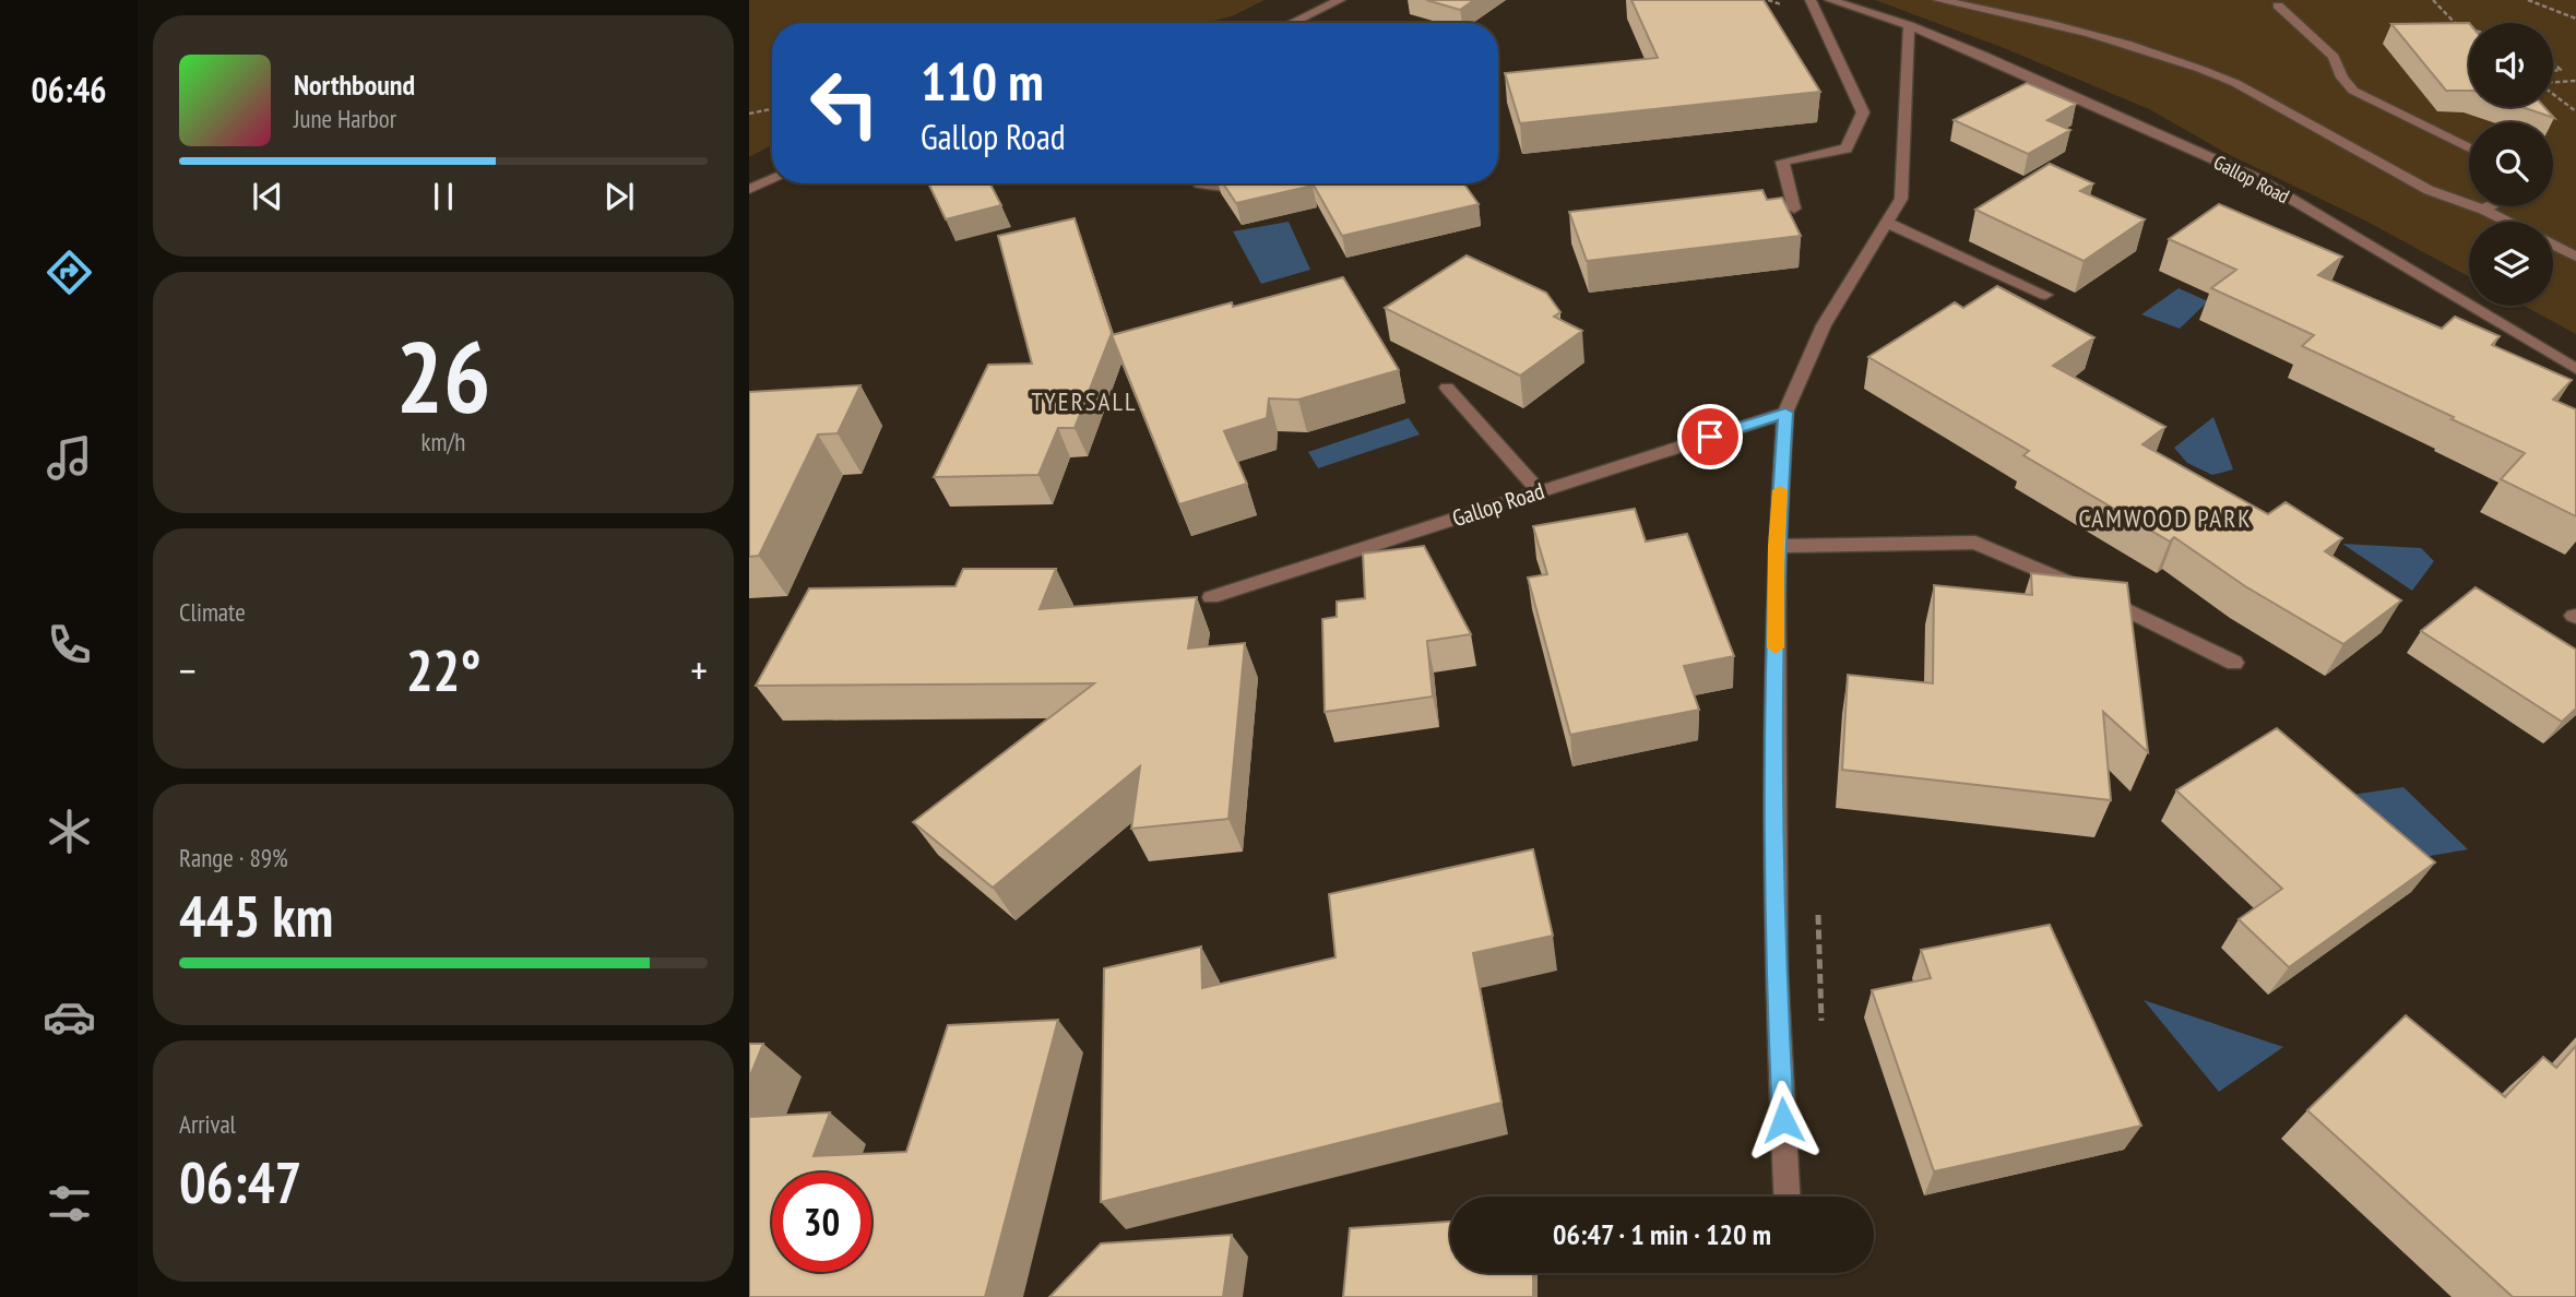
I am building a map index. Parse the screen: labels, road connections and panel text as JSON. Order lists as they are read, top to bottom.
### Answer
{
  "streets": {
    "street": ["Gallop Road"]
  },
  "districts": ["TYERSALL", "CAMWOOD PARK"],
  "page": {
    "tabs": "06:46",
    "turn": ["110 m", "Gallop Road"],
    "song": ["Northbound", "June Harbor"],
    "tile": [
      ["26", "km/h"],
      "Climate",
      ["Range · 89%", "445 km"],
      ["Arrival", "06:47"]
    ],
    "heat": ["−", "22°", "+"],
    "limit": "30",
    "trip": "06:47 · 1 min · 120 m"
  }
}
